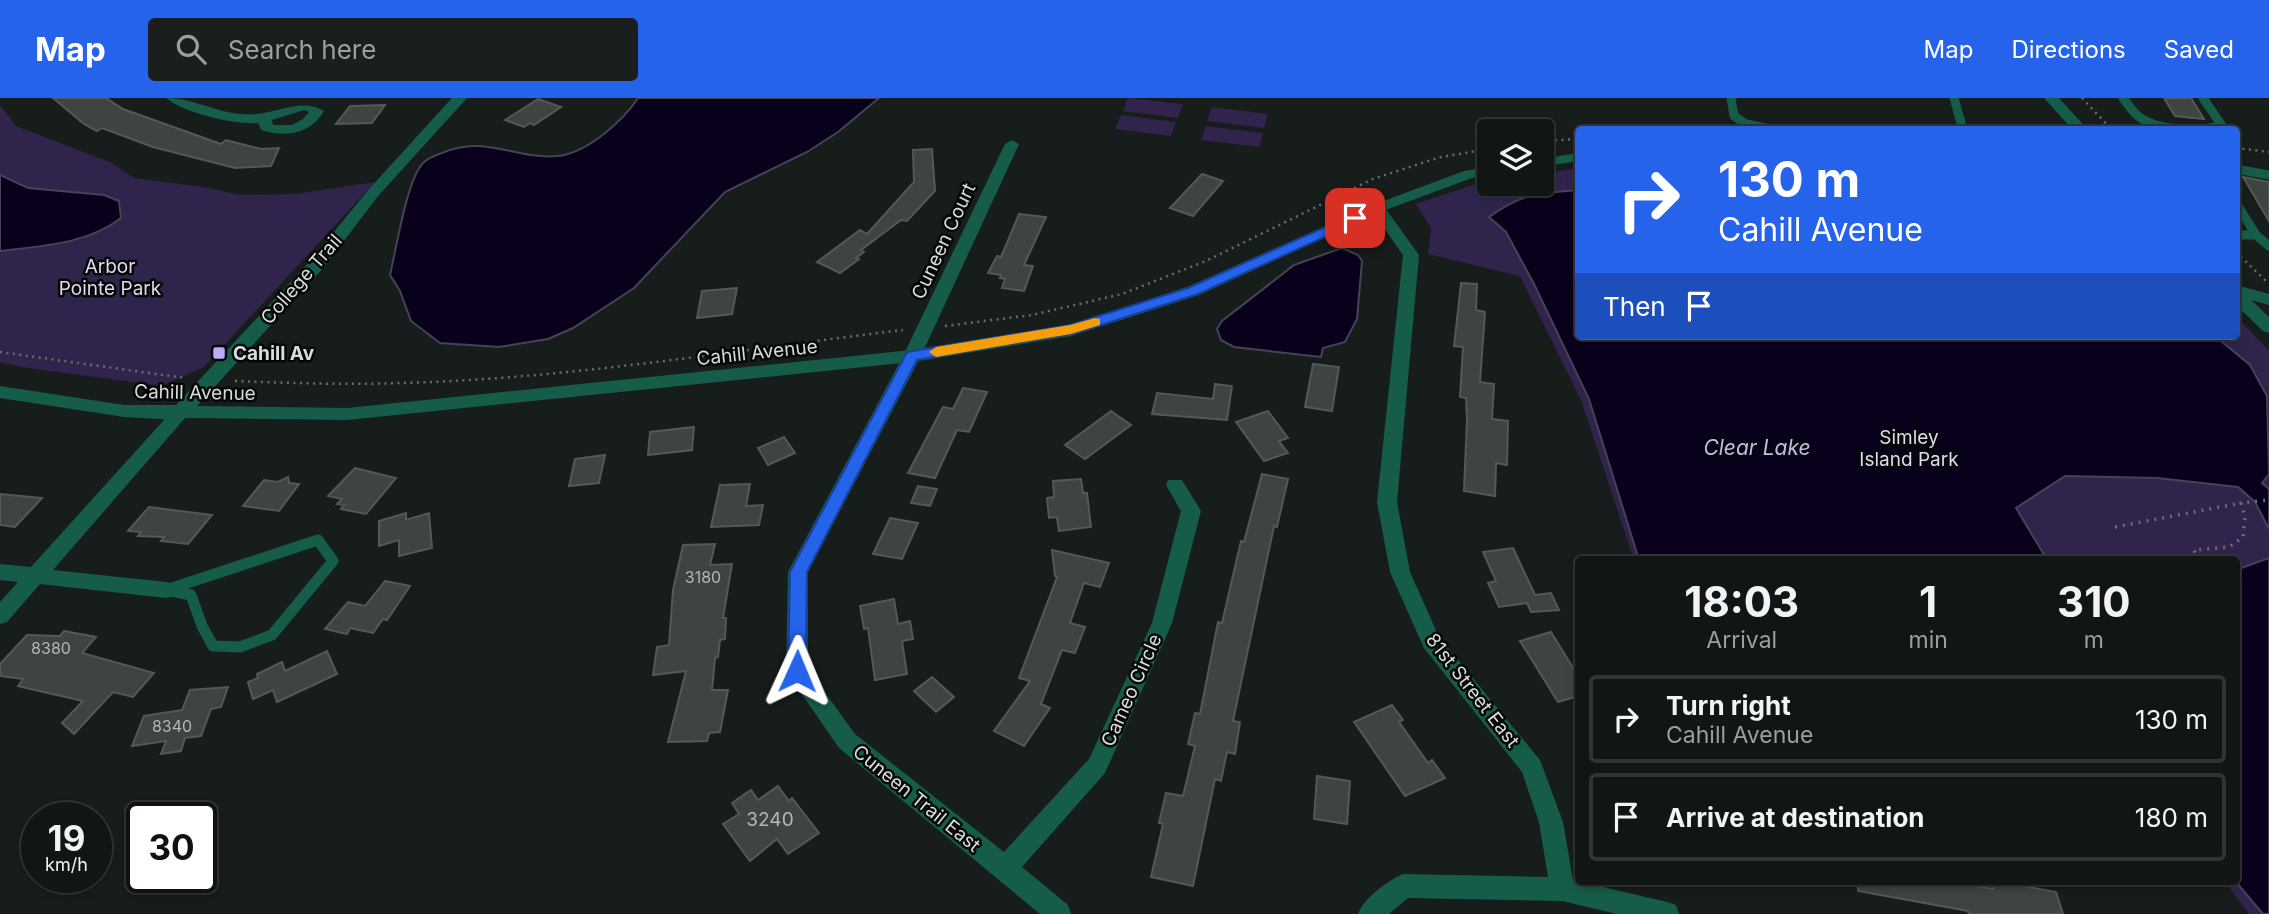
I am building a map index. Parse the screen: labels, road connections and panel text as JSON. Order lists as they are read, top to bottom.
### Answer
{
  "streets": {
    "street": [
      "Cuneen Court",
      "College Trail",
      "Cahill Avenue",
      "Cameo Circle",
      "81st Street East",
      "Cuneen Trail East"
    ]
  },
  "crossings": [
    ["Cuneen Court", "Cahill Avenue"],
    ["Cuneen Court", "Cuneen Trail East"],
    ["College Trail", "Cahill Avenue"],
    ["Cahill Avenue", "81st Street East"],
    ["Cahill Avenue", "Cuneen Trail East"],
    ["Cameo Circle", "Cuneen Trail East"]
  ],
  "water": ["Clear Lake"],
  "parks": ["Arbor Pointe Park", "Simley Island Park"],
  "places": {
    "transit": ["Cahill Av"]
  },
  "house_numbers": [
    "3180",
    "8380",
    "8340",
    "3240"
  ],
  "page": {
    "header": "Map",
    "search": "Search here",
    "nav": ["Map", "Directions", "Saved"],
    "turn": ["130 m", "Cahill Avenue"],
    "then": "Then",
    "eta": [
      "18:03",
      "Arrival",
      "1",
      "min",
      "310",
      "m"
    ],
    "list": [
      {
        "name": "Turn right",
        "note": "Cahill Avenue",
        "value": "130 m"
      },
      {
        "name": "Arrive at destination",
        "value": "180 m"
      }
    ],
    "speed": "19 km/h",
    "limit": "30"
  }
}
